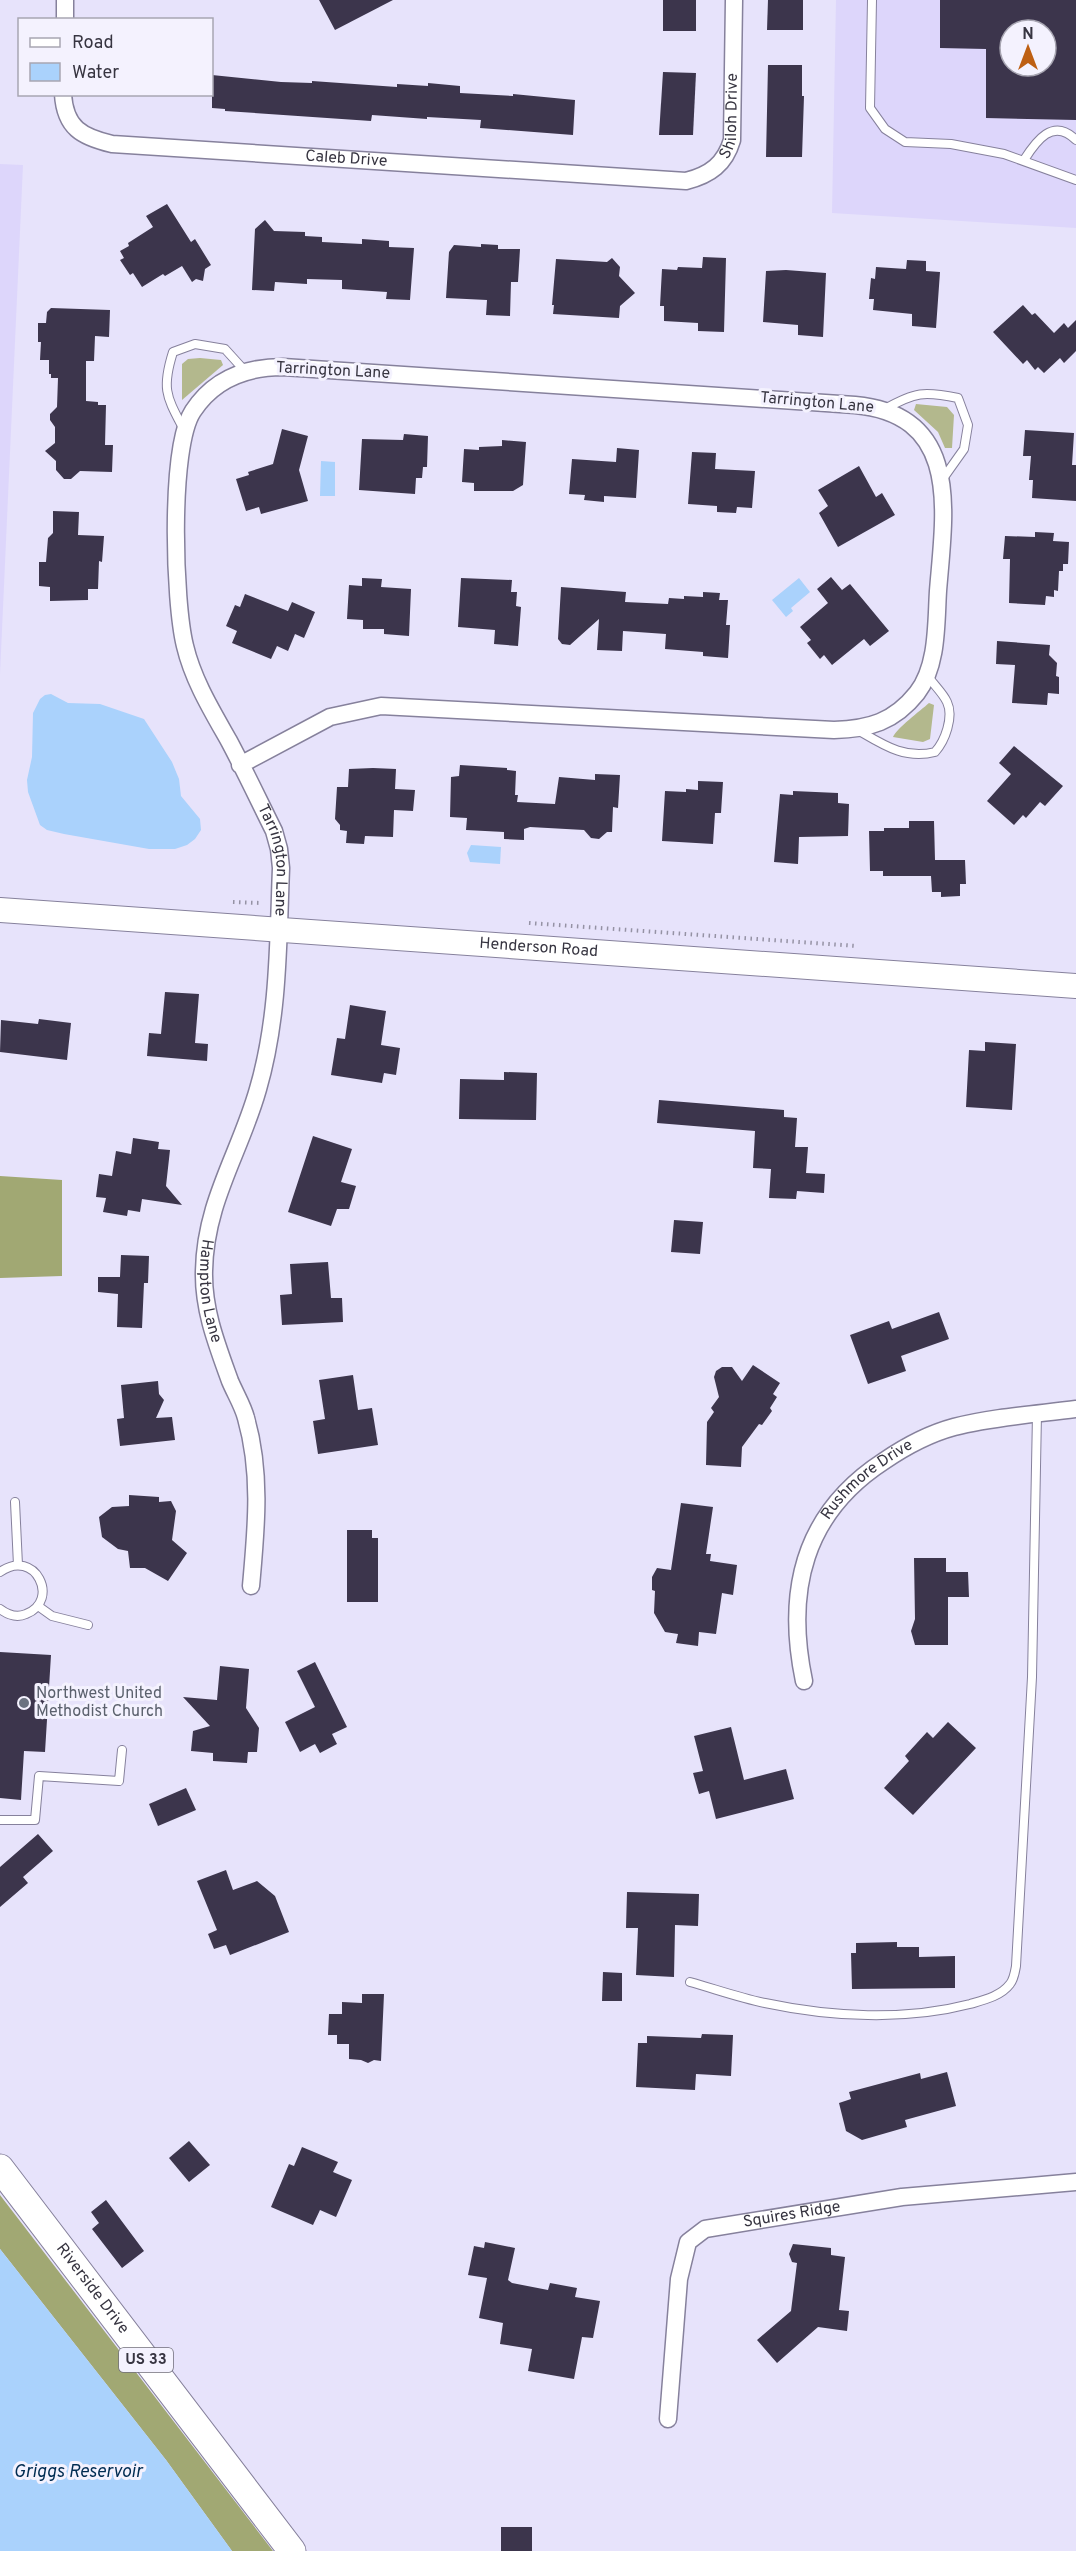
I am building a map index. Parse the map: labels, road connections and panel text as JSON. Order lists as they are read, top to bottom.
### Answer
{
  "streets": {
    "main road": ["Henderson Road", "Riverside Drive", "US 33"],
    "street": [
      "Shiloh Drive",
      "Caleb Drive",
      "Tarrington Lane",
      "Hampton Lane",
      "Rushmore Drive",
      "Squires Ridge"
    ]
  },
  "crossings": [
    ["Shiloh Drive", "Caleb Drive"],
    ["Tarrington Lane", "Henderson Road"],
    ["Tarrington Lane", "Hampton Lane"],
    ["Henderson Road", "Hampton Lane"]
  ],
  "water": ["Griggs Reservoir"],
  "places": ["Northwest United Methodist Church"],
  "legend": ["Road", "Water"],
  "north": "top"
}
